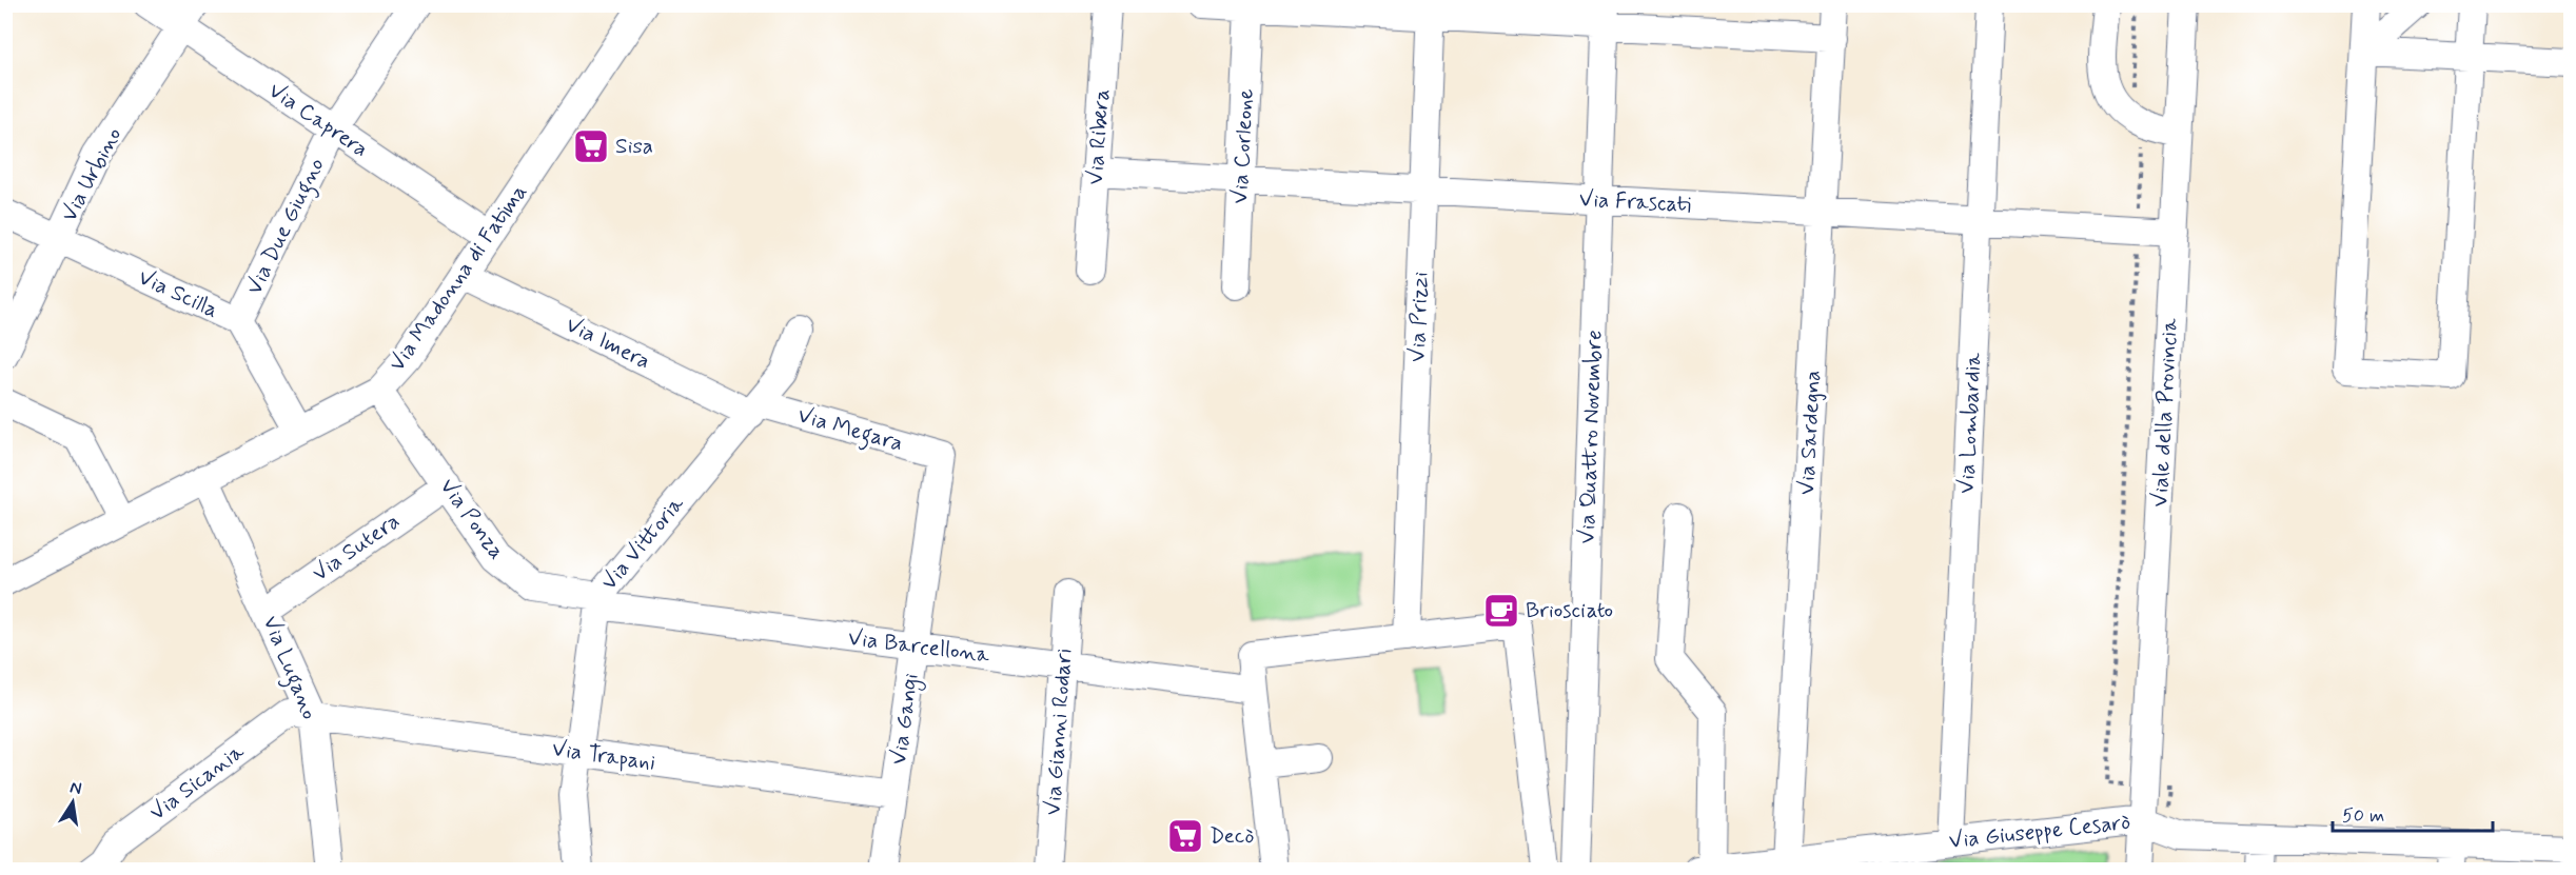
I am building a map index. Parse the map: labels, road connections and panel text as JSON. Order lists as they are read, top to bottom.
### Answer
{
  "streets": {
    "street": [
      "Via Caprera",
      "Via Ribera",
      "Via Corleone",
      "Via Urbino",
      "Via Frascati",
      "Via Due Giugno",
      "Via Madonna di Fatima",
      "Via Scilla",
      "Via Prizzi",
      "Via Imera",
      "Viale della Provincia",
      "Via Lombardia",
      "Via Megara",
      "Via Sardegna",
      "Via Quattro Novembre",
      "Via Ponza",
      "Via Vittoria",
      "Via Sutera",
      "Via Barcellona",
      "Via Lugano",
      "Via Gangi",
      "Via Gianni Rodari",
      "Via Trapani",
      "Via Sicania",
      "Via Giuseppe Cesarò"
    ]
  },
  "crossings": [
    ["Via Caprera", "Via Urbino"],
    ["Via Caprera", "Via Due Giugno"],
    ["Via Caprera", "Via Madonna di Fatima"],
    ["Via Ribera", "Via Frascati"],
    ["Via Corleone", "Via Frascati"],
    ["Via Urbino", "Via Scilla"],
    ["Via Frascati", "Via Prizzi"],
    ["Via Frascati", "Viale della Provincia"],
    ["Via Frascati", "Via Lombardia"],
    ["Via Frascati", "Via Sardegna"],
    ["Via Frascati", "Via Quattro Novembre"],
    ["Via Due Giugno", "Via Scilla"],
    ["Via Madonna di Fatima", "Via Scilla"],
    ["Via Madonna di Fatima", "Via Imera"],
    ["Via Madonna di Fatima", "Via Ponza"],
    ["Via Madonna di Fatima", "Via Lugano"],
    ["Via Imera", "Via Megara"],
    ["Via Imera", "Via Vittoria"],
    ["Viale della Provincia", "Via Giuseppe Cesarò"],
    ["Via Lombardia", "Via Giuseppe Cesarò"],
    ["Via Megara", "Via Vittoria"],
    ["Via Megara", "Via Gangi"],
    ["Via Sardegna", "Via Giuseppe Cesarò"],
    ["Via Ponza", "Via Vittoria"],
    ["Via Ponza", "Via Sutera"],
    ["Via Ponza", "Via Barcellona"],
    ["Via Vittoria", "Via Barcellona"],
    ["Via Vittoria", "Via Trapani"],
    ["Via Sutera", "Via Lugano"],
    ["Via Barcellona", "Via Gangi"],
    ["Via Barcellona", "Via Gianni Rodari"],
    ["Via Lugano", "Via Trapani"],
    ["Via Lugano", "Via Sicania"],
    ["Via Gangi", "Via Trapani"],
    ["Via Trapani", "Via Sicania"]
  ],
  "places": {
    "supermarket": ["Sisa", "Decò"],
    "cafe": ["Briosciato"]
  },
  "scale_bar": "50 m",
  "north": "top"
}
